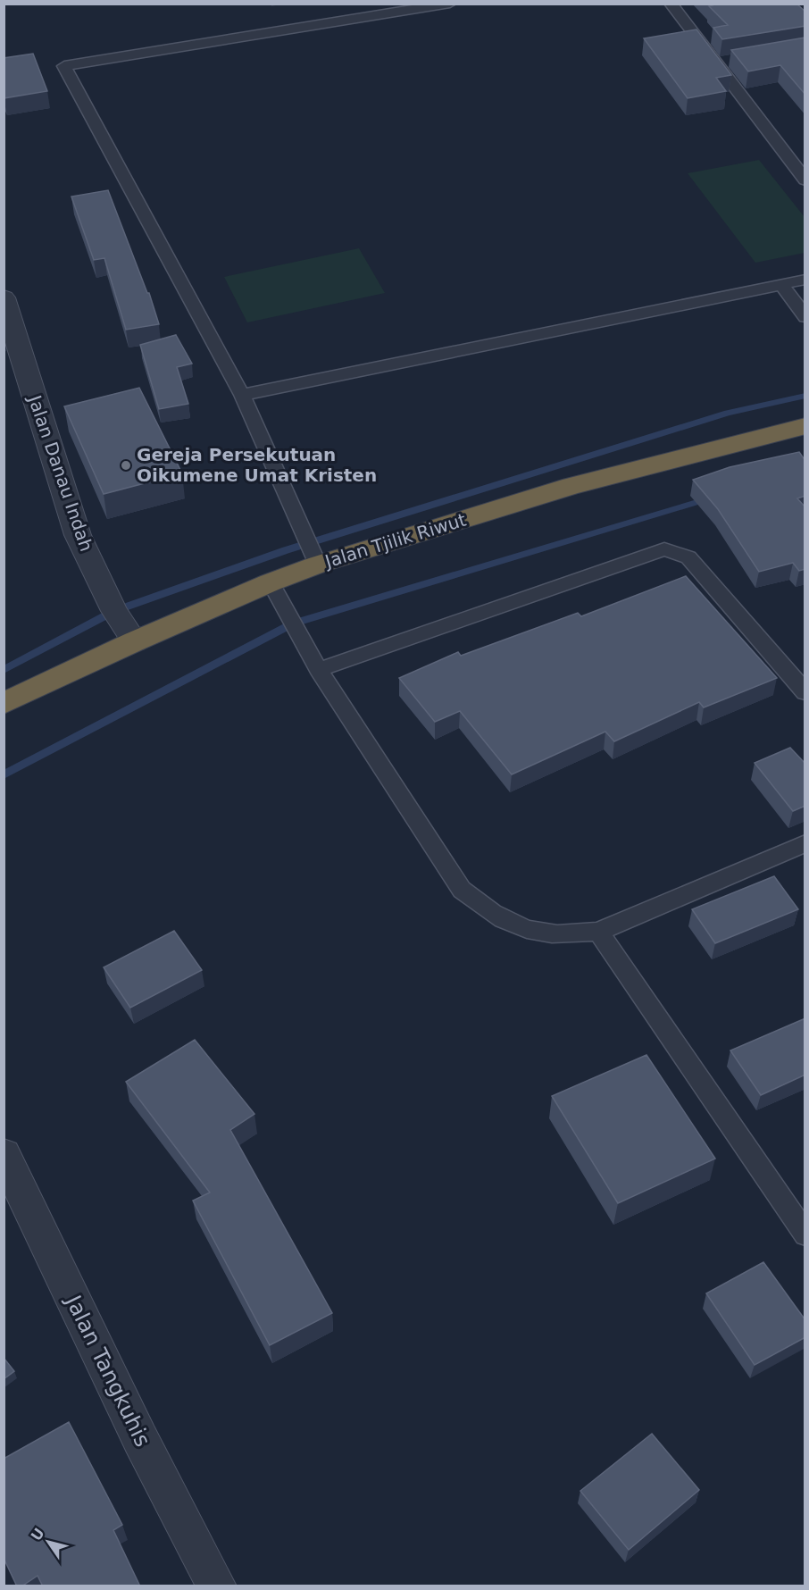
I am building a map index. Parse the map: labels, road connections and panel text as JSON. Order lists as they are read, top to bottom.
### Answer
{
  "streets": {
    "highway": ["Jalan Tjilik Riwut"],
    "street": ["Jalan Danau Indah", "Jalan Tangkuhis"]
  },
  "crossings": [
    ["Jalan Danau Indah", "Jalan Tjilik Riwut"]
  ],
  "places": ["Gereja Persekutuan Oikumene Umat Kristen"],
  "north": "top left"
}
